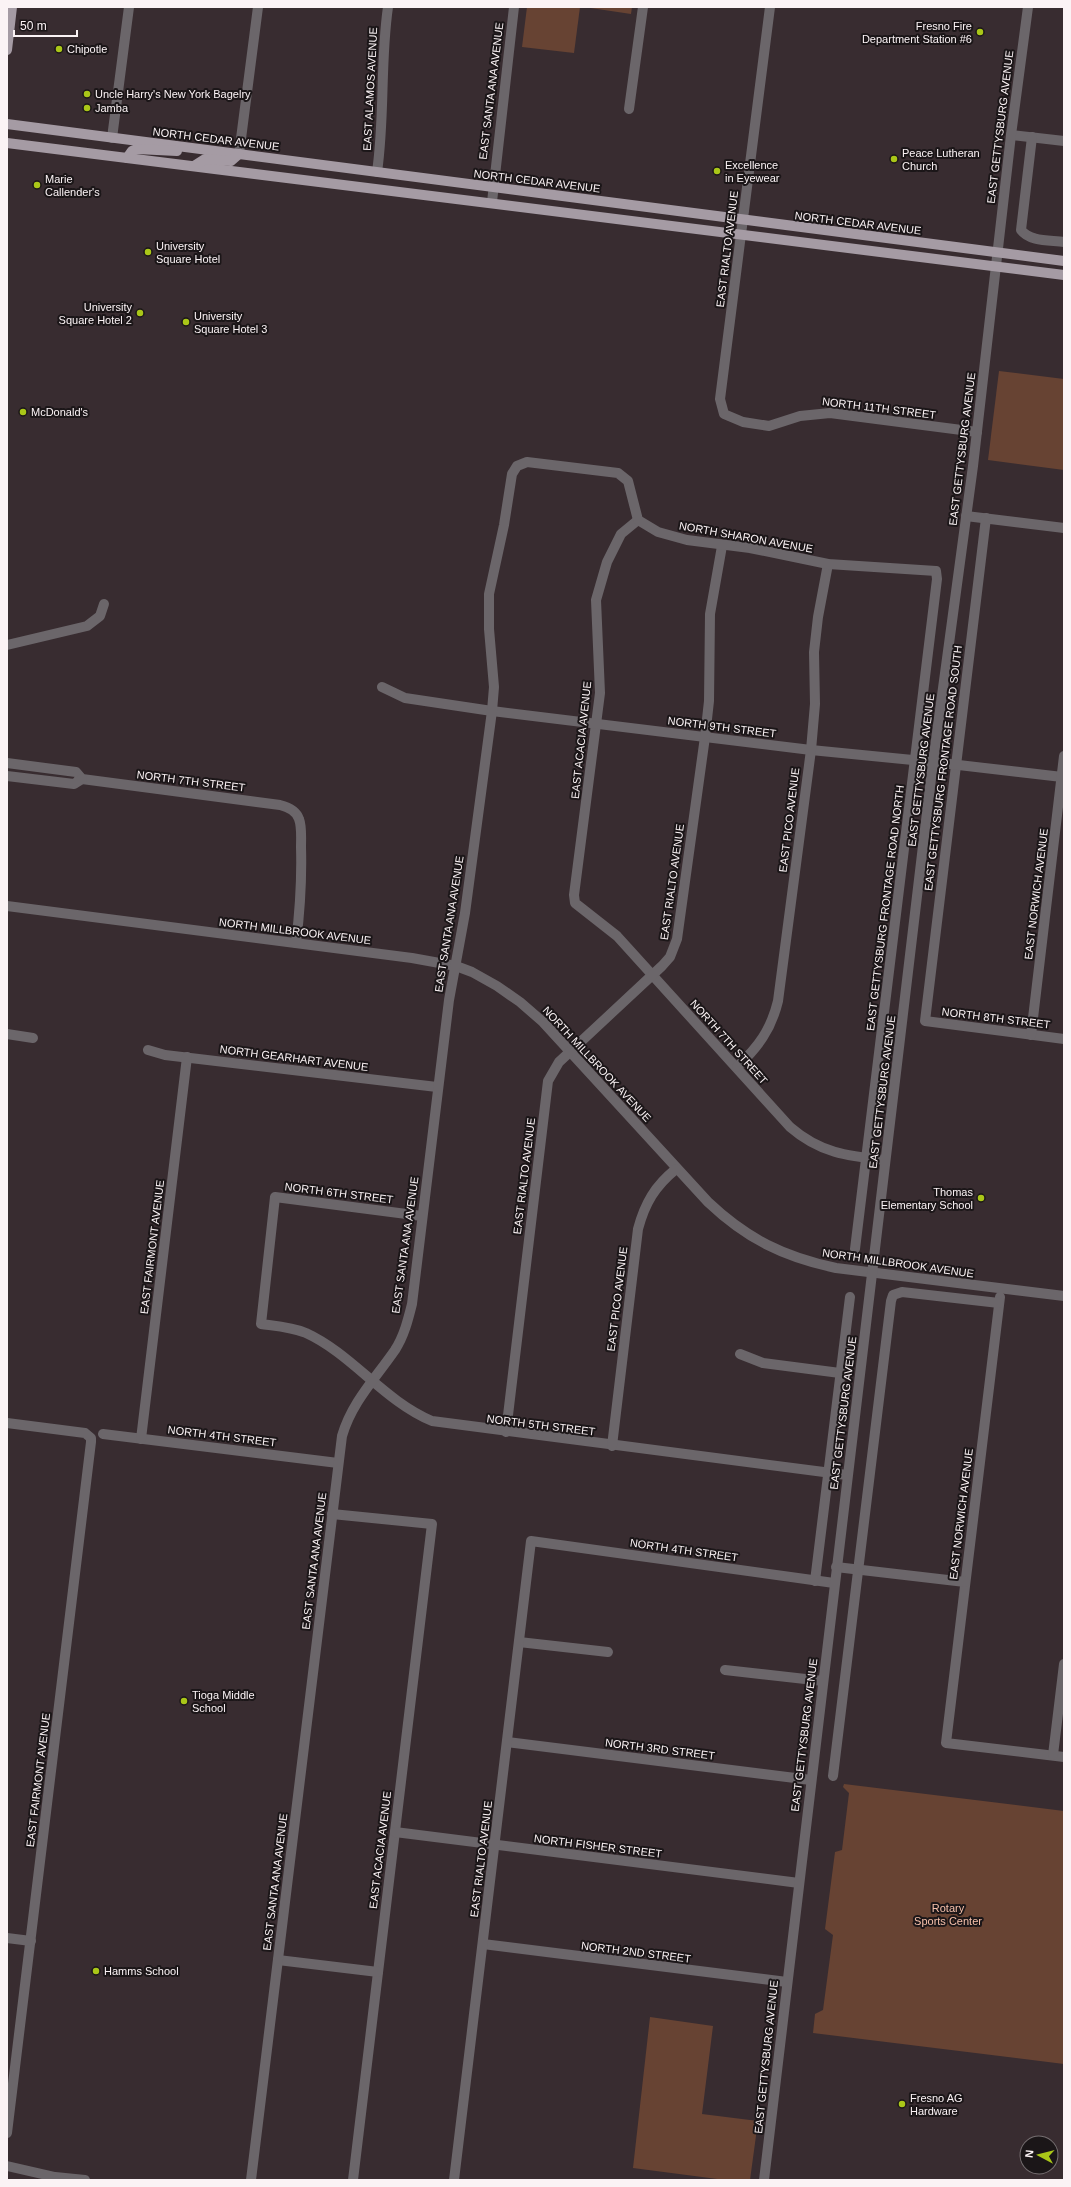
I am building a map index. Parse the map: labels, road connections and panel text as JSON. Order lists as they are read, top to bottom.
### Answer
{
  "streets": {
    "main road": ["NORTH CEDAR AVENUE"],
    "street": [
      "EAST ALAMOS AVENUE",
      "EAST SANTA ANA AVENUE",
      "EAST GETTYSBURG AVENUE",
      "EAST RIALTO AVENUE",
      "NORTH 11TH STREET",
      "NORTH SHARON AVENUE",
      "NORTH 9TH STREET",
      "EAST ACACIA AVENUE",
      "EAST GETTYSBURG FRONTAGE ROAD SOUTH",
      "NORTH 7TH STREET",
      "EAST PICO AVENUE",
      "EAST NORWICH AVENUE",
      "EAST GETTYSBURG FRONTAGE ROAD NORTH",
      "NORTH MILLBROOK AVENUE",
      "NORTH 8TH STREET",
      "NORTH GEARHART AVENUE",
      "NORTH 6TH STREET",
      "EAST FAIRMONT AVENUE",
      "NORTH 5TH STREET",
      "NORTH 4TH STREET",
      "NORTH 3RD STREET",
      "NORTH FISHER STREET",
      "NORTH 2ND STREET"
    ]
  },
  "crossings": [
    ["EAST ALAMOS AVENUE", "NORTH CEDAR AVENUE"],
    ["EAST SANTA ANA AVENUE", "NORTH CEDAR AVENUE"],
    ["EAST SANTA ANA AVENUE", "NORTH SHARON AVENUE"],
    ["EAST SANTA ANA AVENUE", "NORTH 9TH STREET"],
    ["EAST SANTA ANA AVENUE", "EAST ACACIA AVENUE"],
    ["EAST SANTA ANA AVENUE", "NORTH MILLBROOK AVENUE"],
    ["EAST SANTA ANA AVENUE", "NORTH GEARHART AVENUE"],
    ["EAST SANTA ANA AVENUE", "NORTH 6TH STREET"],
    ["EAST SANTA ANA AVENUE", "NORTH 5TH STREET"],
    ["EAST SANTA ANA AVENUE", "NORTH 4TH STREET"],
    ["EAST GETTYSBURG AVENUE", "NORTH CEDAR AVENUE"],
    ["EAST GETTYSBURG AVENUE", "NORTH 11TH STREET"],
    ["EAST GETTYSBURG AVENUE", "NORTH 9TH STREET"],
    ["EAST GETTYSBURG AVENUE", "NORTH 7TH STREET"],
    ["EAST GETTYSBURG AVENUE", "NORTH MILLBROOK AVENUE"],
    ["EAST GETTYSBURG AVENUE", "NORTH 5TH STREET"],
    ["EAST GETTYSBURG AVENUE", "NORTH 4TH STREET"],
    ["EAST GETTYSBURG AVENUE", "NORTH 3RD STREET"],
    ["EAST GETTYSBURG AVENUE", "NORTH FISHER STREET"],
    ["EAST GETTYSBURG AVENUE", "NORTH 2ND STREET"],
    ["NORTH CEDAR AVENUE", "EAST RIALTO AVENUE"],
    ["EAST RIALTO AVENUE", "NORTH 11TH STREET"],
    ["EAST RIALTO AVENUE", "NORTH SHARON AVENUE"],
    ["EAST RIALTO AVENUE", "NORTH 9TH STREET"],
    ["EAST RIALTO AVENUE", "NORTH 7TH STREET"],
    ["EAST RIALTO AVENUE", "NORTH MILLBROOK AVENUE"],
    ["EAST RIALTO AVENUE", "NORTH 5TH STREET"],
    ["EAST RIALTO AVENUE", "NORTH 4TH STREET"],
    ["EAST RIALTO AVENUE", "NORTH 3RD STREET"],
    ["EAST RIALTO AVENUE", "NORTH FISHER STREET"],
    ["EAST RIALTO AVENUE", "NORTH 2ND STREET"],
    ["NORTH SHARON AVENUE", "EAST ACACIA AVENUE"],
    ["NORTH SHARON AVENUE", "EAST PICO AVENUE"],
    ["NORTH SHARON AVENUE", "EAST GETTYSBURG FRONTAGE ROAD NORTH"],
    ["NORTH 9TH STREET", "EAST ACACIA AVENUE"],
    ["NORTH 9TH STREET", "EAST GETTYSBURG FRONTAGE ROAD SOUTH"],
    ["NORTH 9TH STREET", "EAST PICO AVENUE"],
    ["NORTH 9TH STREET", "EAST NORWICH AVENUE"],
    ["NORTH 9TH STREET", "EAST GETTYSBURG FRONTAGE ROAD NORTH"],
    ["EAST ACACIA AVENUE", "NORTH 7TH STREET"],
    ["EAST ACACIA AVENUE", "NORTH FISHER STREET"],
    ["EAST GETTYSBURG FRONTAGE ROAD SOUTH", "NORTH 8TH STREET"],
    ["NORTH 7TH STREET", "EAST PICO AVENUE"],
    ["NORTH 7TH STREET", "EAST GETTYSBURG FRONTAGE ROAD NORTH"],
    ["NORTH 7TH STREET", "NORTH MILLBROOK AVENUE"],
    ["EAST PICO AVENUE", "NORTH MILLBROOK AVENUE"],
    ["EAST PICO AVENUE", "NORTH 5TH STREET"],
    ["EAST NORWICH AVENUE", "NORTH MILLBROOK AVENUE"],
    ["EAST NORWICH AVENUE", "NORTH 8TH STREET"],
    ["NORTH GEARHART AVENUE", "EAST FAIRMONT AVENUE"],
    ["NORTH 6TH STREET", "NORTH 5TH STREET"],
    ["EAST FAIRMONT AVENUE", "NORTH 4TH STREET"]
  ],
  "parks": ["Rotary Sports Center"],
  "places": [
    "Fresno Fire Department Station #6",
    "Chipotle",
    "Uncle Harry's New York Bagelry",
    "Jamba",
    "Peace Lutheran Church",
    "Excellence in Eyewear",
    "Marie Callender's",
    "University Square Hotel",
    "University Square Hotel 2",
    "University Square Hotel 3",
    "McDonald's",
    "Thomas Elementary School",
    "Tioga Middle School",
    "Hamms School",
    "Fresno AG Hardware"
  ],
  "scale_bar": "50 m",
  "north": "left"
}
